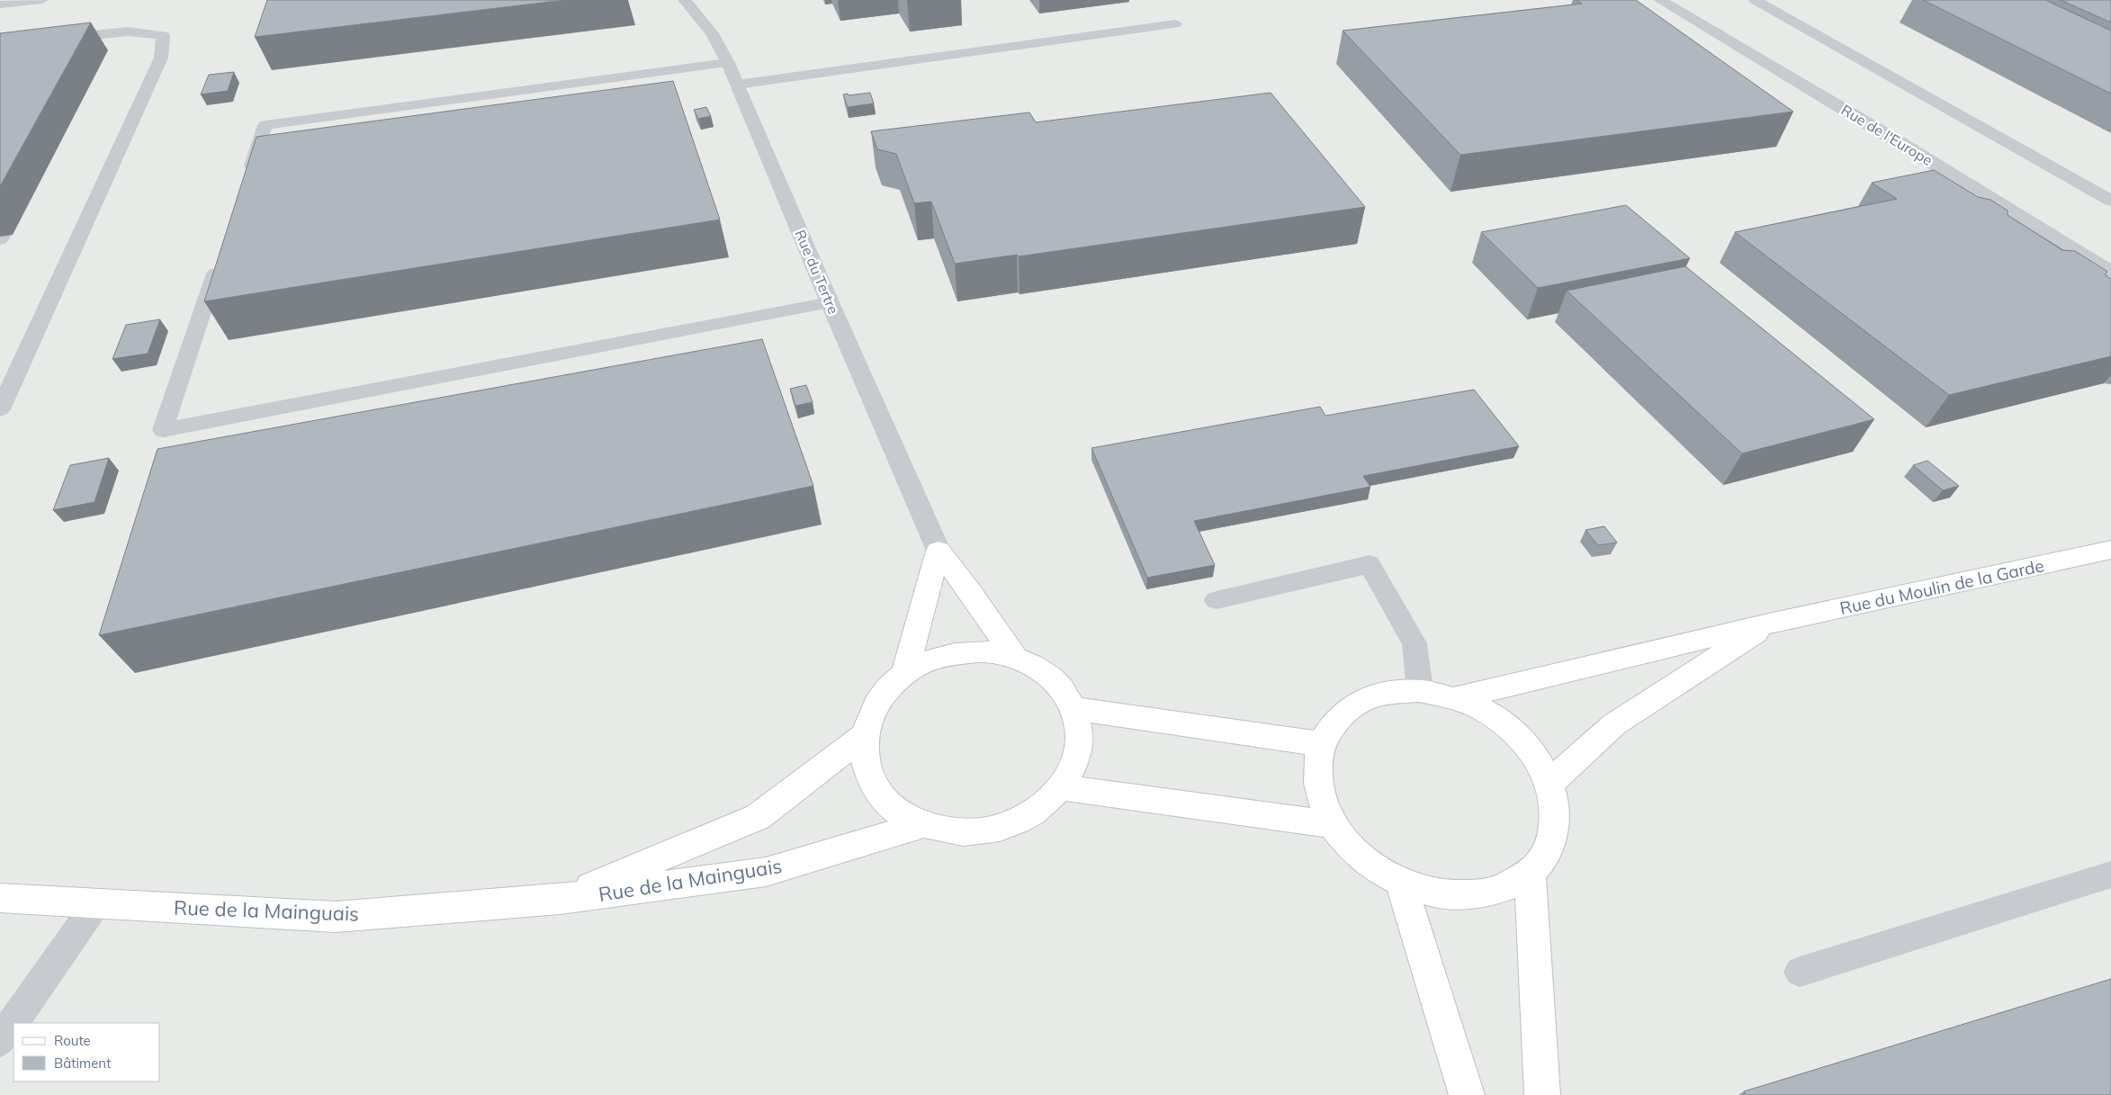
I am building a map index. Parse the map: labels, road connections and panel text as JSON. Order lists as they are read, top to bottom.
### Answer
{
  "streets": {
    "main road": ["Rue du Moulin de la Garde", "Rue de la Mainguais"],
    "street": ["Rue de l'Europe", "Rue du Tertre"]
  },
  "legend": ["Route", "Bâtiment"]
}
